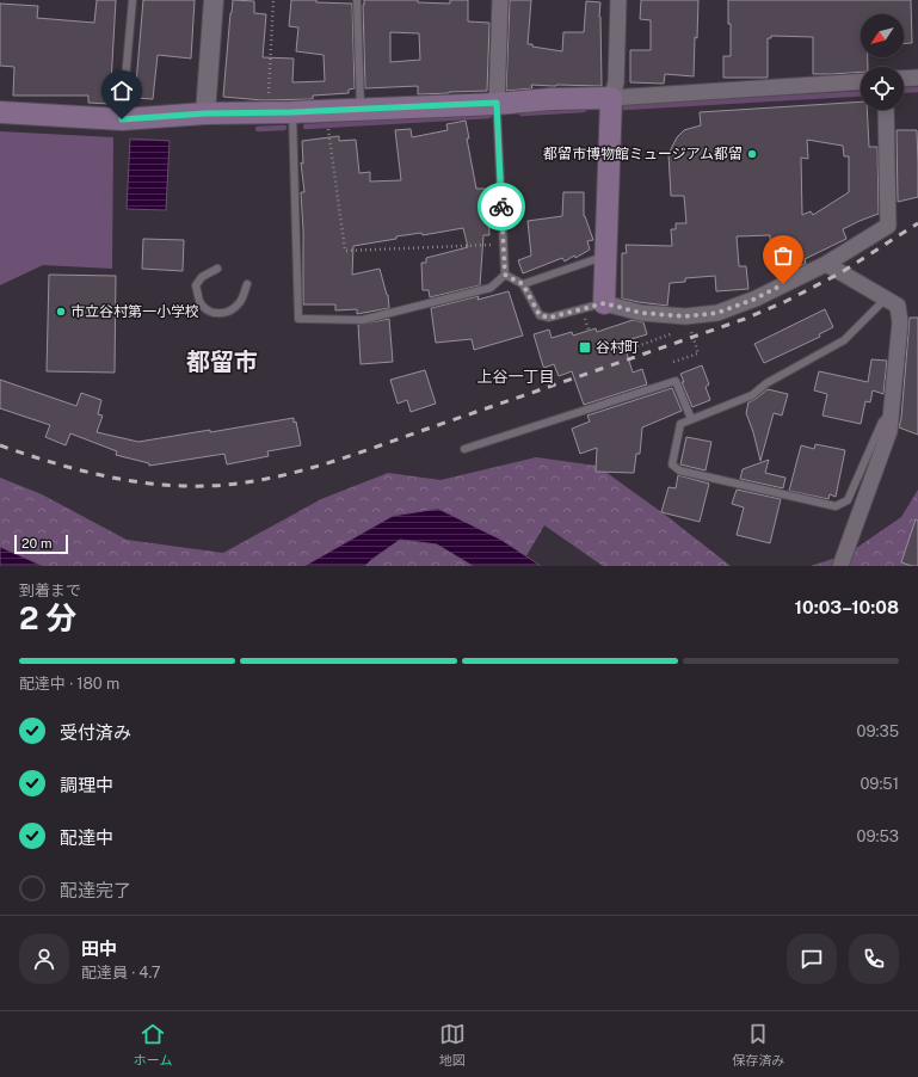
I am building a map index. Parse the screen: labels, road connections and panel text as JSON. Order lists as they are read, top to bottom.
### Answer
{
  "districts": ["都留市", "上谷一丁目"],
  "places": {
    "other": ["都留市博物館ミュージアム都留", "市立谷村第一小学校"],
    "transit": ["谷村町"]
  },
  "scale_bar": "20 m",
  "north": "bottom left",
  "page": {
    "scale": "20 m",
    "heading": ["2 分", "到着まで", "10:03–10:08"],
    "panel": ["田中", "配達員 · 4.7"],
    "bar": "配達中 · 180 m",
    "list": [
      ["受付済み", "09:35"],
      ["調理中", "09:51"],
      ["配達中", "09:53"],
      "配達完了"
    ],
    "tabs": ["ホーム", "地図", "保存済み"]
  }
}
